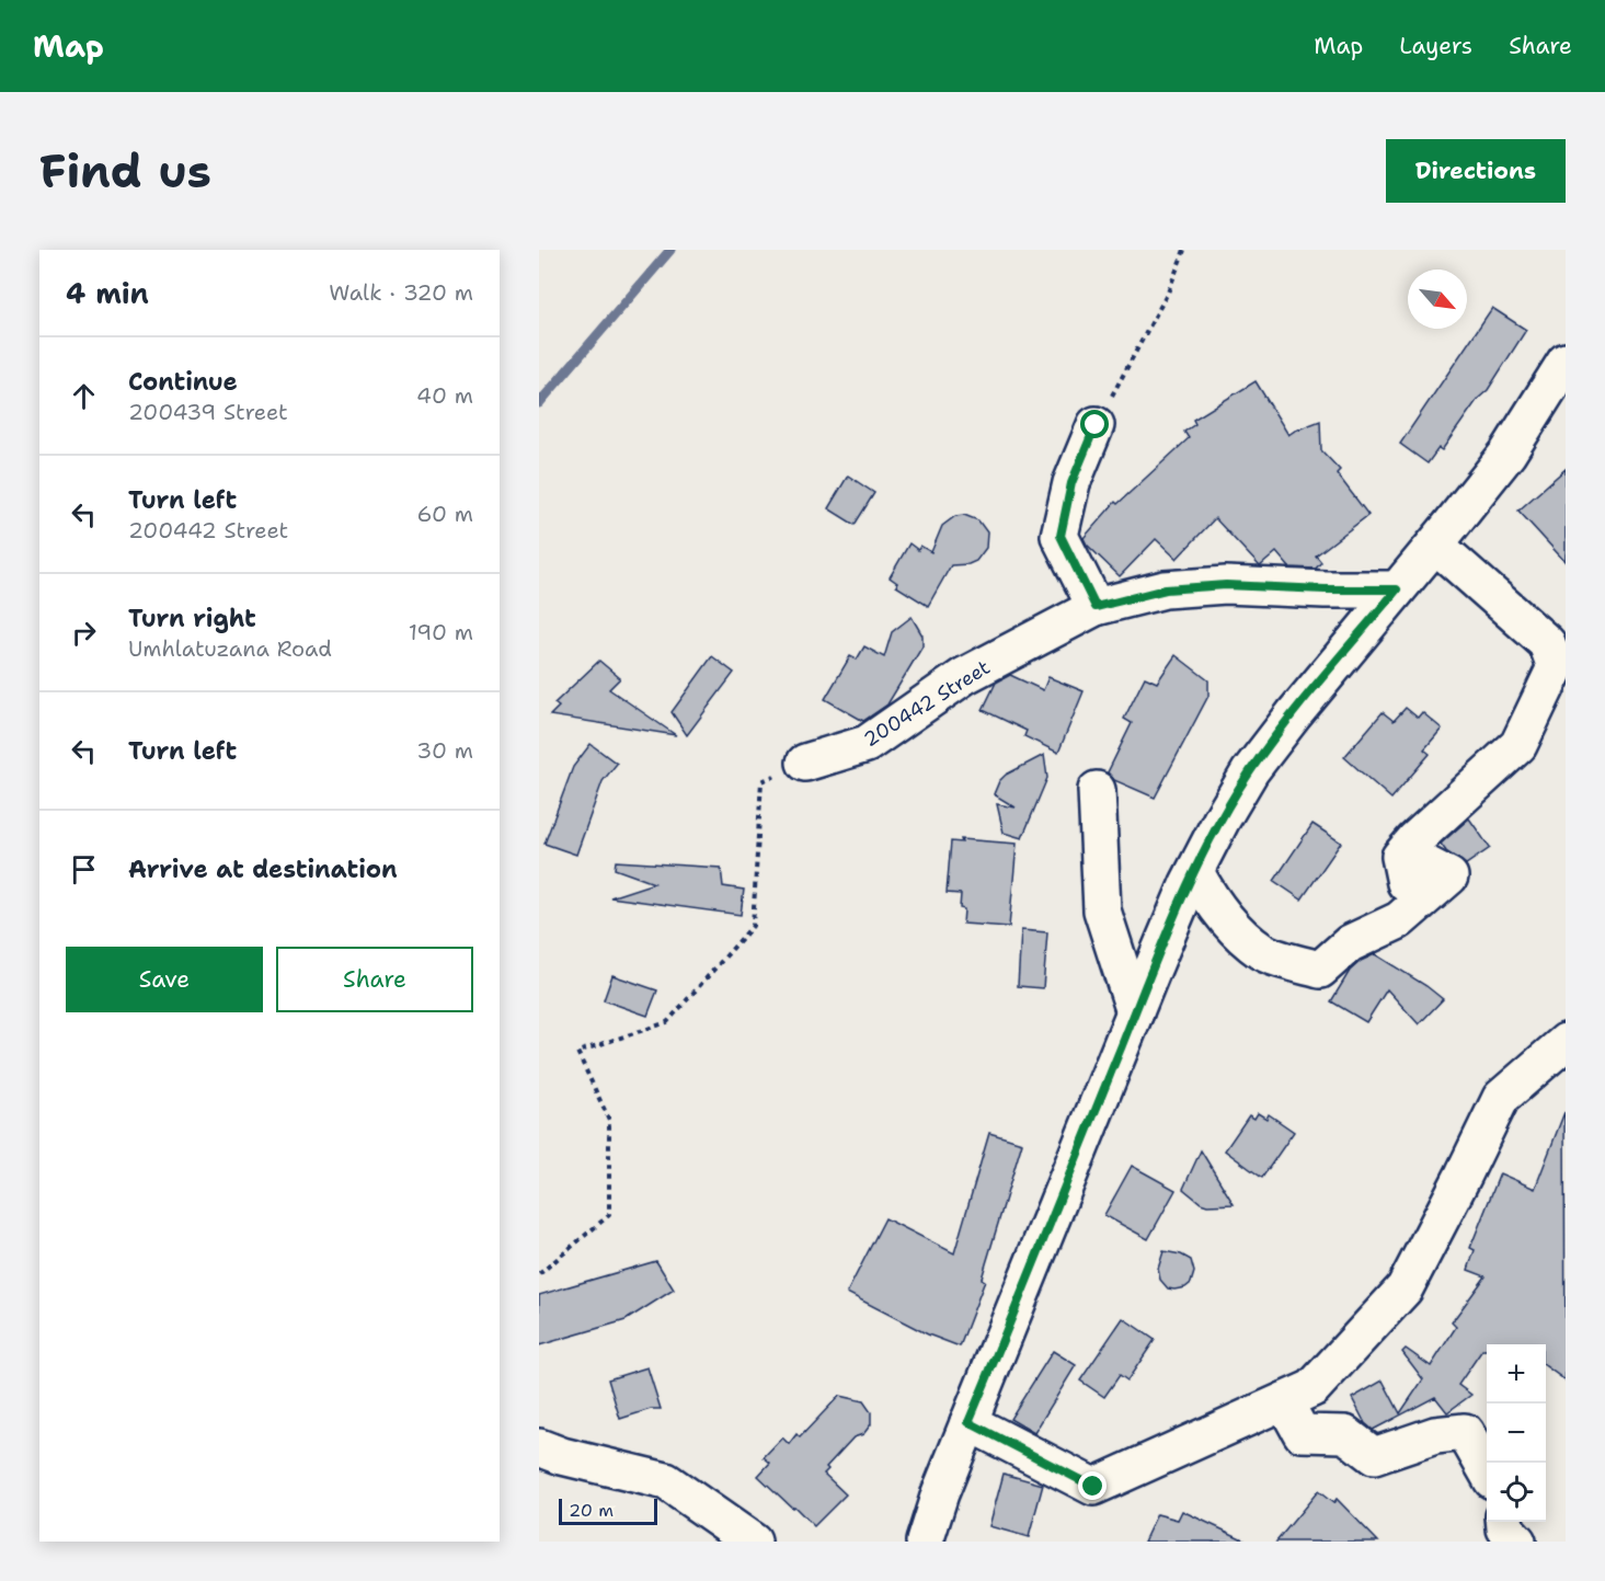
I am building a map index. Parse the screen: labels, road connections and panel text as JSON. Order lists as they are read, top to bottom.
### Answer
{
  "streets": {
    "street": ["200442 Street"]
  },
  "scale_bar": "20 m",
  "north": "bottom right",
  "page": {
    "header": "Map",
    "nav": ["Map", "Layers", "Share"],
    "buttons": [
      "Directions",
      ["Save", "Share"]
    ],
    "title": "Find us",
    "heading": ["4 min", "Walk · 320 m"],
    "list": [
      ["Continue", "200439 Street", "40 m"],
      ["Turn left", "200442 Street", "60 m"],
      ["Turn right", "Umhlatuzana Road", "190 m"],
      ["Turn left", "30 m"],
      "Arrive at destination"
    ],
    "map_buttons": ["+", "−"],
    "scale": "20 m"
  }
}
